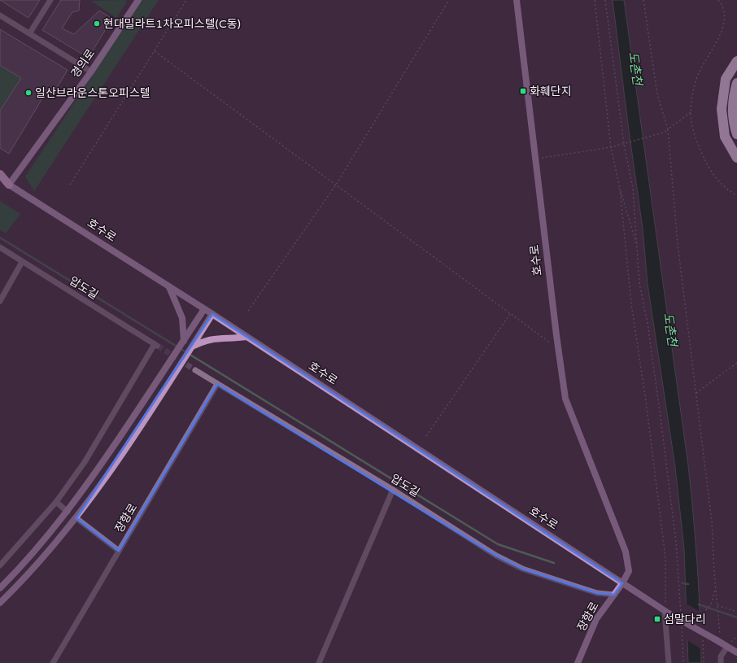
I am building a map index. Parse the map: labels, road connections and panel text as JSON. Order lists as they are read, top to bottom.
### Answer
{
  "streets": {
    "main road": ["경의로", "호수로", "장항로"],
    "street": ["압도길"]
  },
  "crossings": [
    ["경의로", "호수로"],
    ["호수로", "장항로"],
    ["압도길", "장항로"]
  ],
  "water": ["도촌천"],
  "places": {
    "other": ["현대밀라트1차오피스텔(C동)", "일산브라운스톤오피스텔"],
    "transit": ["화훼단지", "섬말다리"]
  }
}
